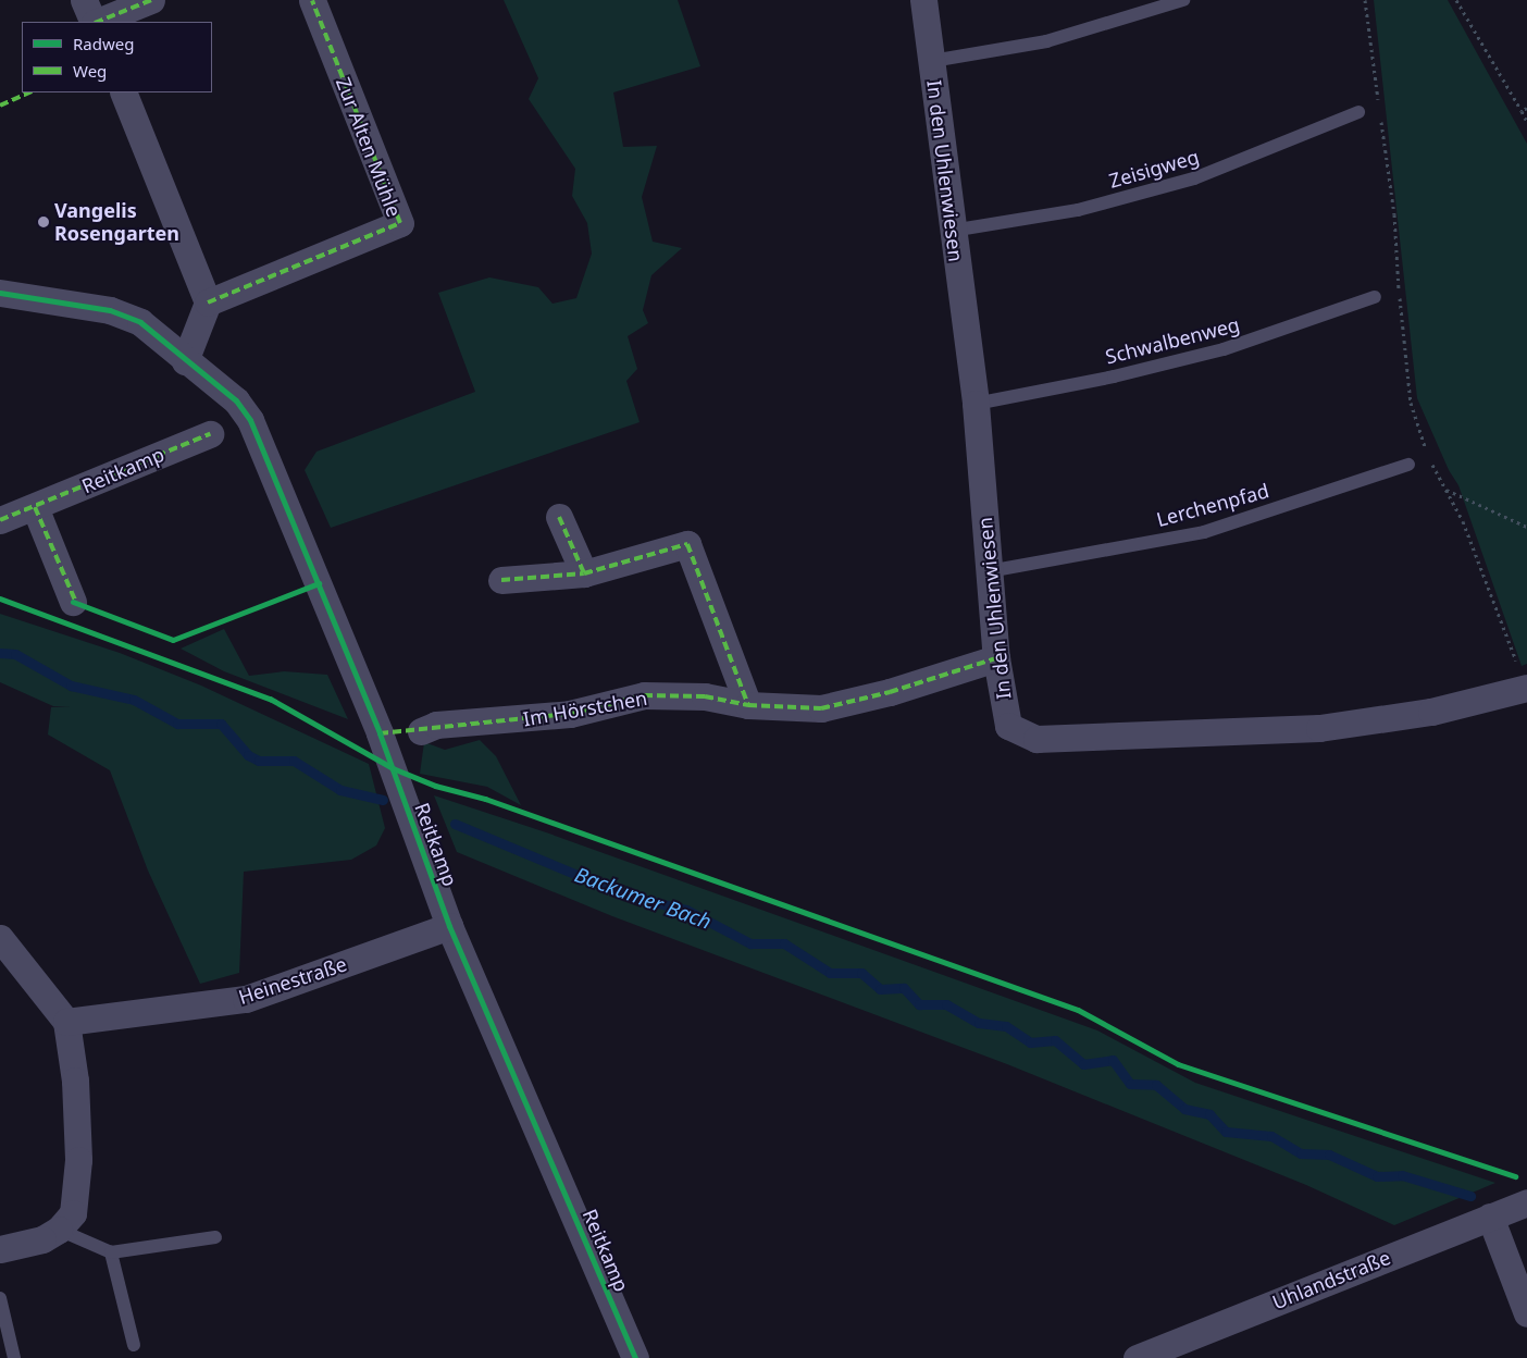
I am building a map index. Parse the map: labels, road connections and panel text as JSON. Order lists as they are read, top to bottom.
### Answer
{
  "streets": {
    "street": [
      "Zur Alten Mühle",
      "In den Uhlenwiesen",
      "Reitkamp",
      "Im Hörstchen",
      "Heinestraße",
      "Uhlandstraße"
    ],
    "lane": ["Zeisigweg", "Schwalbenweg", "Lerchenpfad"]
  },
  "crossings": [
    ["Zeisigweg", "In den Uhlenwiesen"],
    ["In den Uhlenwiesen", "Schwalbenweg"],
    ["In den Uhlenwiesen", "Lerchenpfad"],
    ["In den Uhlenwiesen", "Im Hörstchen"],
    ["Reitkamp", "Heinestraße"]
  ],
  "water": ["Backumer Bach"],
  "places": ["Vangelis Rosengarten"],
  "legend": ["Radweg", "Weg"]
}
